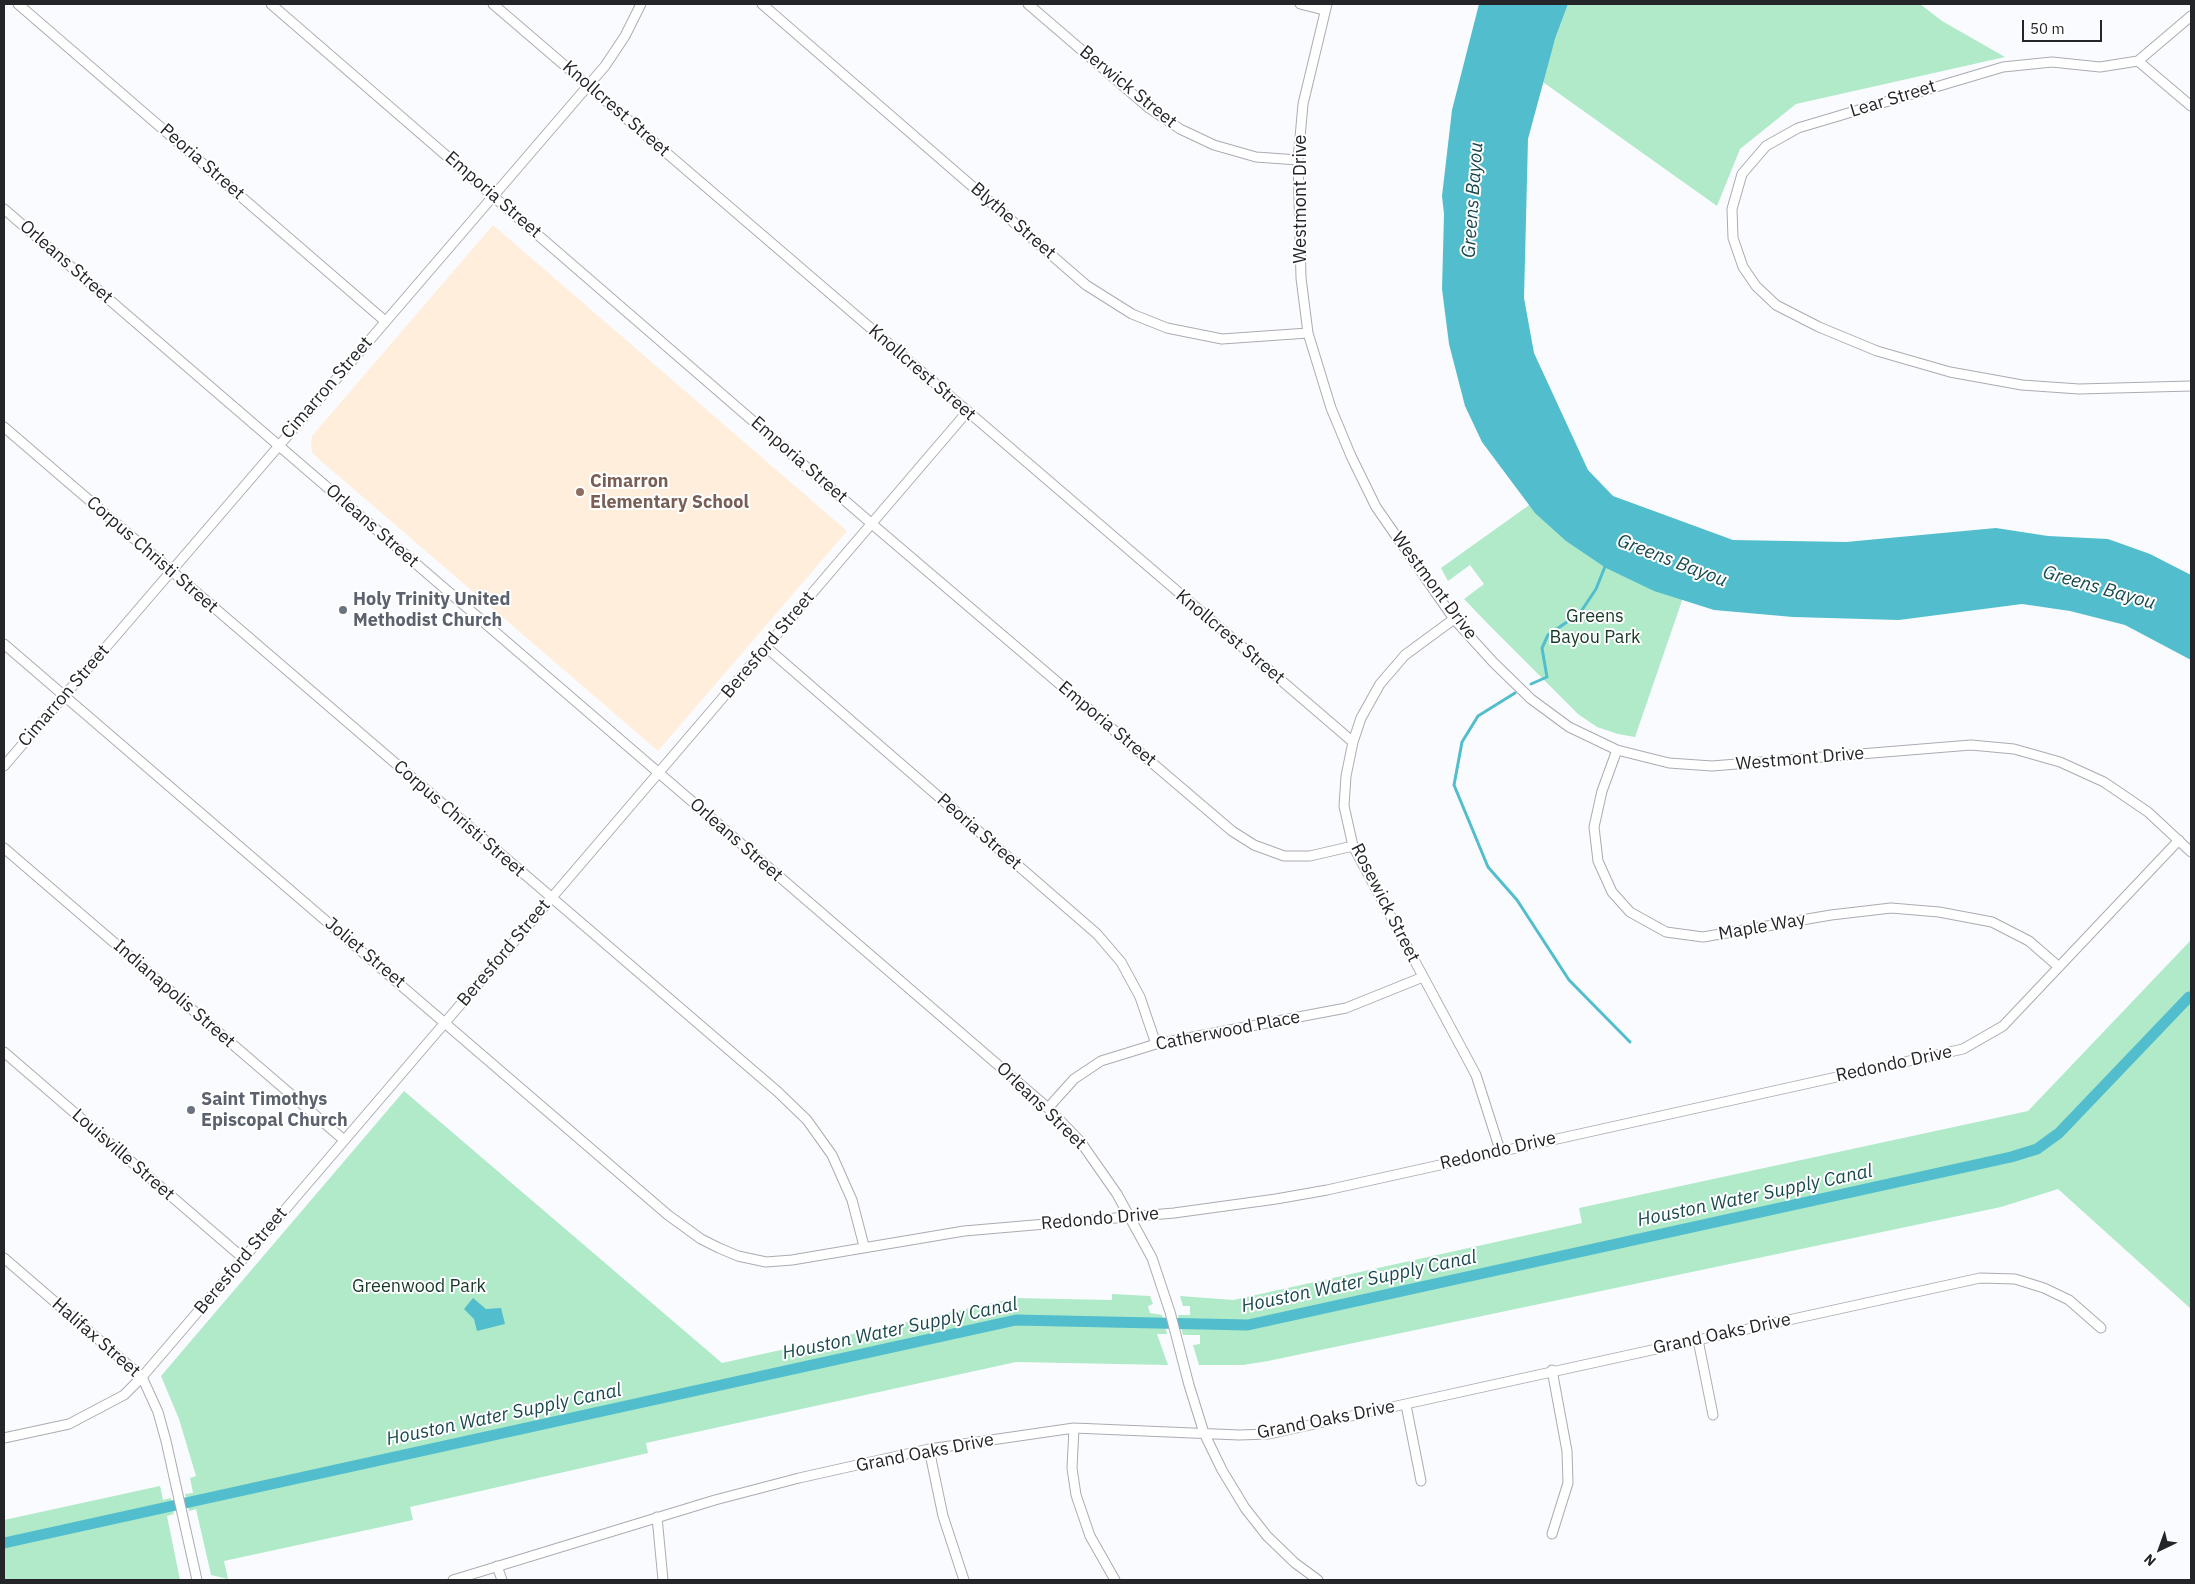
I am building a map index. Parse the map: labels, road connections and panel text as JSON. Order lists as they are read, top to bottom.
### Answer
{
  "streets": {
    "street": [
      "Berwick Street",
      "Lear Street",
      "Knollcrest Street",
      "Peoria Street",
      "Emporia Street",
      "Westmont Drive",
      "Blythe Street",
      "Orleans Street",
      "Cimarron Street",
      "Corpus Christi Street",
      "Beresford Street",
      "Rosewick Street",
      "Maple Way",
      "Joliet Street",
      "Indianapolis Street",
      "Catherwood Place",
      "Redondo Drive",
      "Louisville Street",
      "Grand Oaks Drive",
      "Halifax Street"
    ]
  },
  "crossings": [
    ["Berwick Street", "Westmont Drive"],
    ["Knollcrest Street", "Cimarron Street"],
    ["Knollcrest Street", "Beresford Street"],
    ["Knollcrest Street", "Rosewick Street"],
    ["Peoria Street", "Cimarron Street"],
    ["Peoria Street", "Beresford Street"],
    ["Peoria Street", "Catherwood Place"],
    ["Emporia Street", "Cimarron Street"],
    ["Emporia Street", "Beresford Street"],
    ["Emporia Street", "Rosewick Street"],
    ["Westmont Drive", "Blythe Street"],
    ["Westmont Drive", "Rosewick Street"],
    ["Westmont Drive", "Maple Way"],
    ["Westmont Drive", "Redondo Drive"],
    ["Orleans Street", "Cimarron Street"],
    ["Orleans Street", "Beresford Street"],
    ["Orleans Street", "Catherwood Place"],
    ["Orleans Street", "Redondo Drive"],
    ["Orleans Street", "Grand Oaks Drive"],
    ["Cimarron Street", "Corpus Christi Street"],
    ["Cimarron Street", "Joliet Street"],
    ["Corpus Christi Street", "Beresford Street"],
    ["Corpus Christi Street", "Redondo Drive"],
    ["Beresford Street", "Joliet Street"],
    ["Beresford Street", "Indianapolis Street"],
    ["Beresford Street", "Louisville Street"],
    ["Beresford Street", "Halifax Street"],
    ["Rosewick Street", "Catherwood Place"],
    ["Rosewick Street", "Redondo Drive"],
    ["Maple Way", "Redondo Drive"],
    ["Joliet Street", "Redondo Drive"]
  ],
  "water": ["Greens Bayou", "Houston Water Supply Canal"],
  "parks": ["Greens Bayou Park", "Greenwood Park"],
  "places": ["Cimarron Elementary School", "Holy Trinity United Methodist Church", "Saint Timothys Episcopal Church"],
  "scale_bar": "50 m",
  "north": "bottom left"
}
